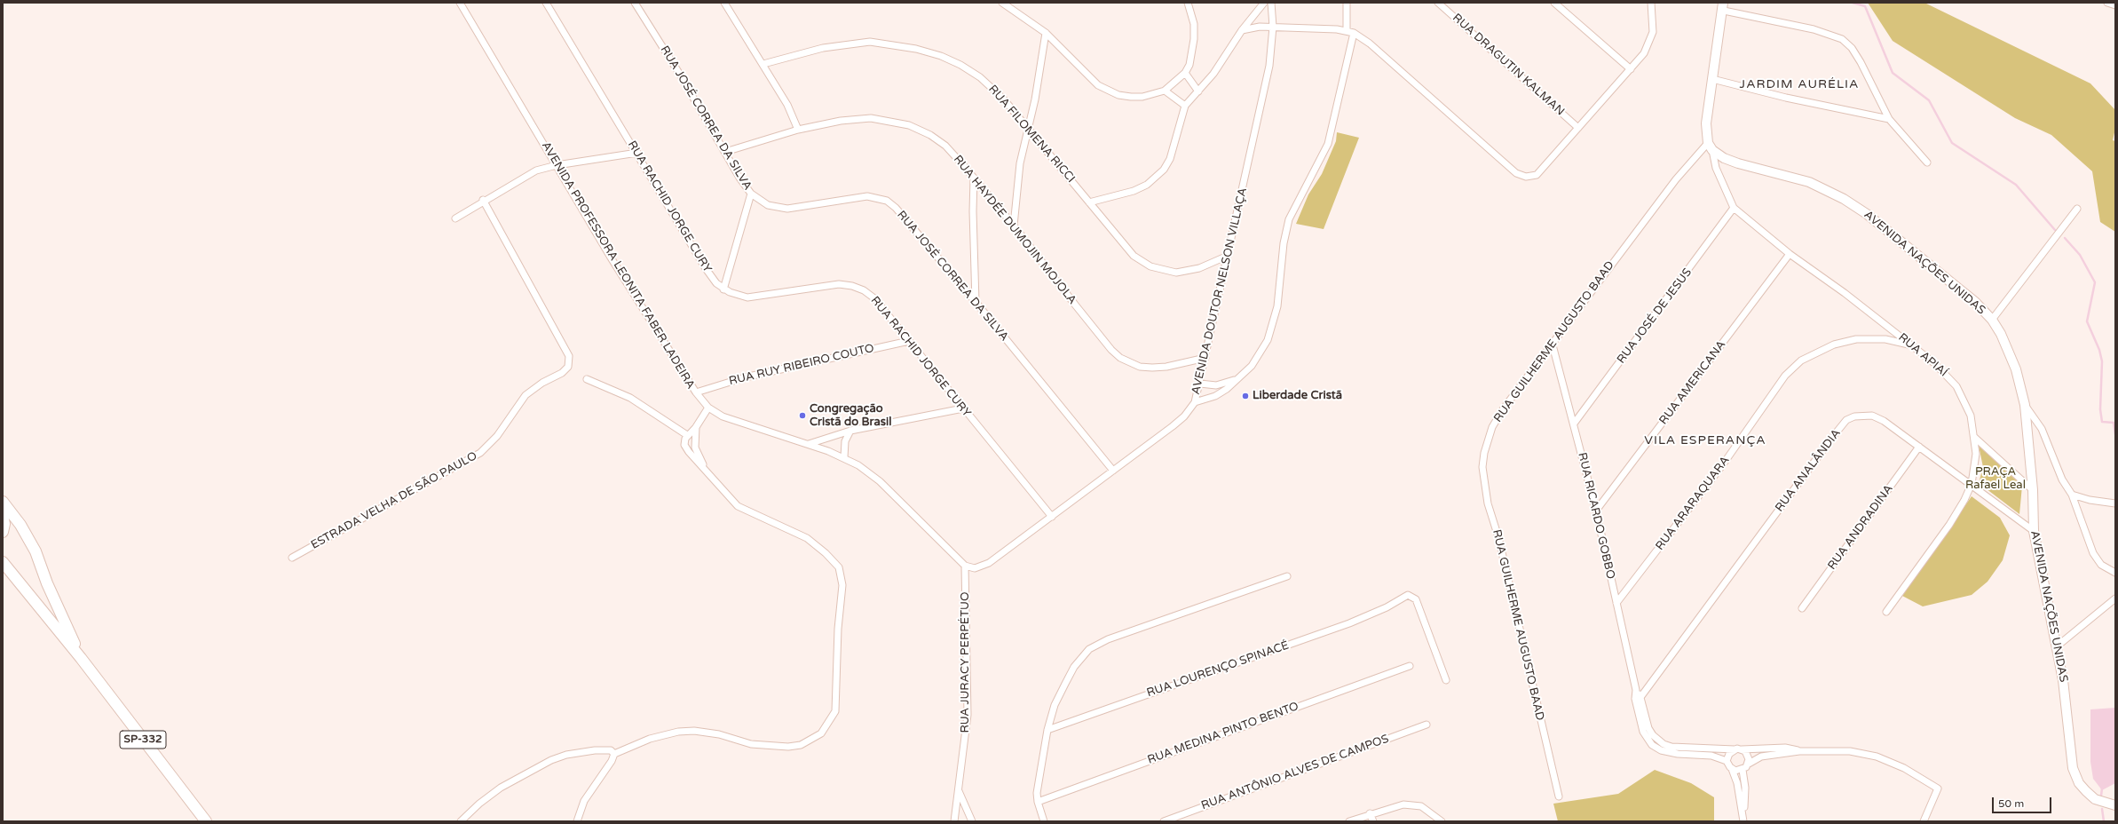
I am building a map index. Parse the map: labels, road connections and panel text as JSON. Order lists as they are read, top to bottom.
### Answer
{
  "streets": {
    "main road": ["SP-332"],
    "street": [
      "RUA DRAGUTIN KALMAN",
      "RUA JOSÉ CORREA DA SILVA",
      "RUA FILOMENA RICCI",
      "RUA RACHID JORGE CURY",
      "RUA HAYDÉE DUMOJIN MOJOLA",
      "AVENIDA NAÇÕES UNIDAS",
      "AVENIDA PROFESSORA LEONITA FABER LADEIRA",
      "AVENIDA DOUTOR NELSON VILLAÇA",
      "RUA JOSÉ DE JESUS",
      "RUA GUILHERME AUGUSTO BAAD",
      "RUA APIAÍ",
      "RUA RUY RIBEIRO COUTO",
      "RUA AMERICANA",
      "RUA ANALÂNDIA",
      "ESTRADA VELHA DE SÃO PAULO",
      "RUA ARARAQUARA",
      "RUA RICARDO GOBBO",
      "RUA ANDRADINA",
      "RUA JURACY PERPÉTUO",
      "RUA LOURENÇO SPINACÉ",
      "RUA MEDINA PINTO BENTO",
      "RUA ANTÔNIO ALVES DE CAMPOS"
    ]
  },
  "crossings": [
    ["RUA JOSÉ CORREA DA SILVA", "RUA HAYDÉE DUMOJIN MOJOLA"],
    ["RUA JOSÉ CORREA DA SILVA", "AVENIDA DOUTOR NELSON VILLAÇA"],
    ["RUA FILOMENA RICCI", "AVENIDA DOUTOR NELSON VILLAÇA"],
    ["RUA RACHID JORGE CURY", "AVENIDA DOUTOR NELSON VILLAÇA"],
    ["RUA RACHID JORGE CURY", "RUA RUY RIBEIRO COUTO"],
    ["RUA HAYDÉE DUMOJIN MOJOLA", "AVENIDA DOUTOR NELSON VILLAÇA"],
    ["AVENIDA NAÇÕES UNIDAS", "RUA GUILHERME AUGUSTO BAAD"],
    ["AVENIDA NAÇÕES UNIDAS", "RUA APIAÍ"],
    ["AVENIDA NAÇÕES UNIDAS", "RUA ANALÂNDIA"],
    ["AVENIDA PROFESSORA LEONITA FABER LADEIRA", "AVENIDA DOUTOR NELSON VILLAÇA"],
    ["AVENIDA PROFESSORA LEONITA FABER LADEIRA", "RUA RUY RIBEIRO COUTO"],
    ["AVENIDA PROFESSORA LEONITA FABER LADEIRA", "RUA JURACY PERPÉTUO"],
    ["AVENIDA DOUTOR NELSON VILLAÇA", "RUA JURACY PERPÉTUO"],
    ["RUA JOSÉ DE JESUS", "RUA APIAÍ"],
    ["RUA JOSÉ DE JESUS", "RUA RICARDO GOBBO"],
    ["RUA GUILHERME AUGUSTO BAAD", "RUA APIAÍ"],
    ["RUA GUILHERME AUGUSTO BAAD", "RUA RICARDO GOBBO"],
    ["RUA APIAÍ", "RUA AMERICANA"],
    ["RUA APIAÍ", "RUA ANALÂNDIA"],
    ["RUA APIAÍ", "RUA ARARAQUARA"],
    ["RUA AMERICANA", "RUA RICARDO GOBBO"],
    ["RUA ANALÂNDIA", "RUA RICARDO GOBBO"],
    ["RUA ANALÂNDIA", "RUA ANDRADINA"],
    ["RUA ARARAQUARA", "RUA RICARDO GOBBO"]
  ],
  "districts": ["JARDIM AURÉLIA", "VILA ESPERANÇA"],
  "parks": ["PRAÇA Rafael Leal"],
  "places": ["Liberdade Cristã", "Congregação Cristã do Brasil"],
  "scale_bar": "50 m"
}
